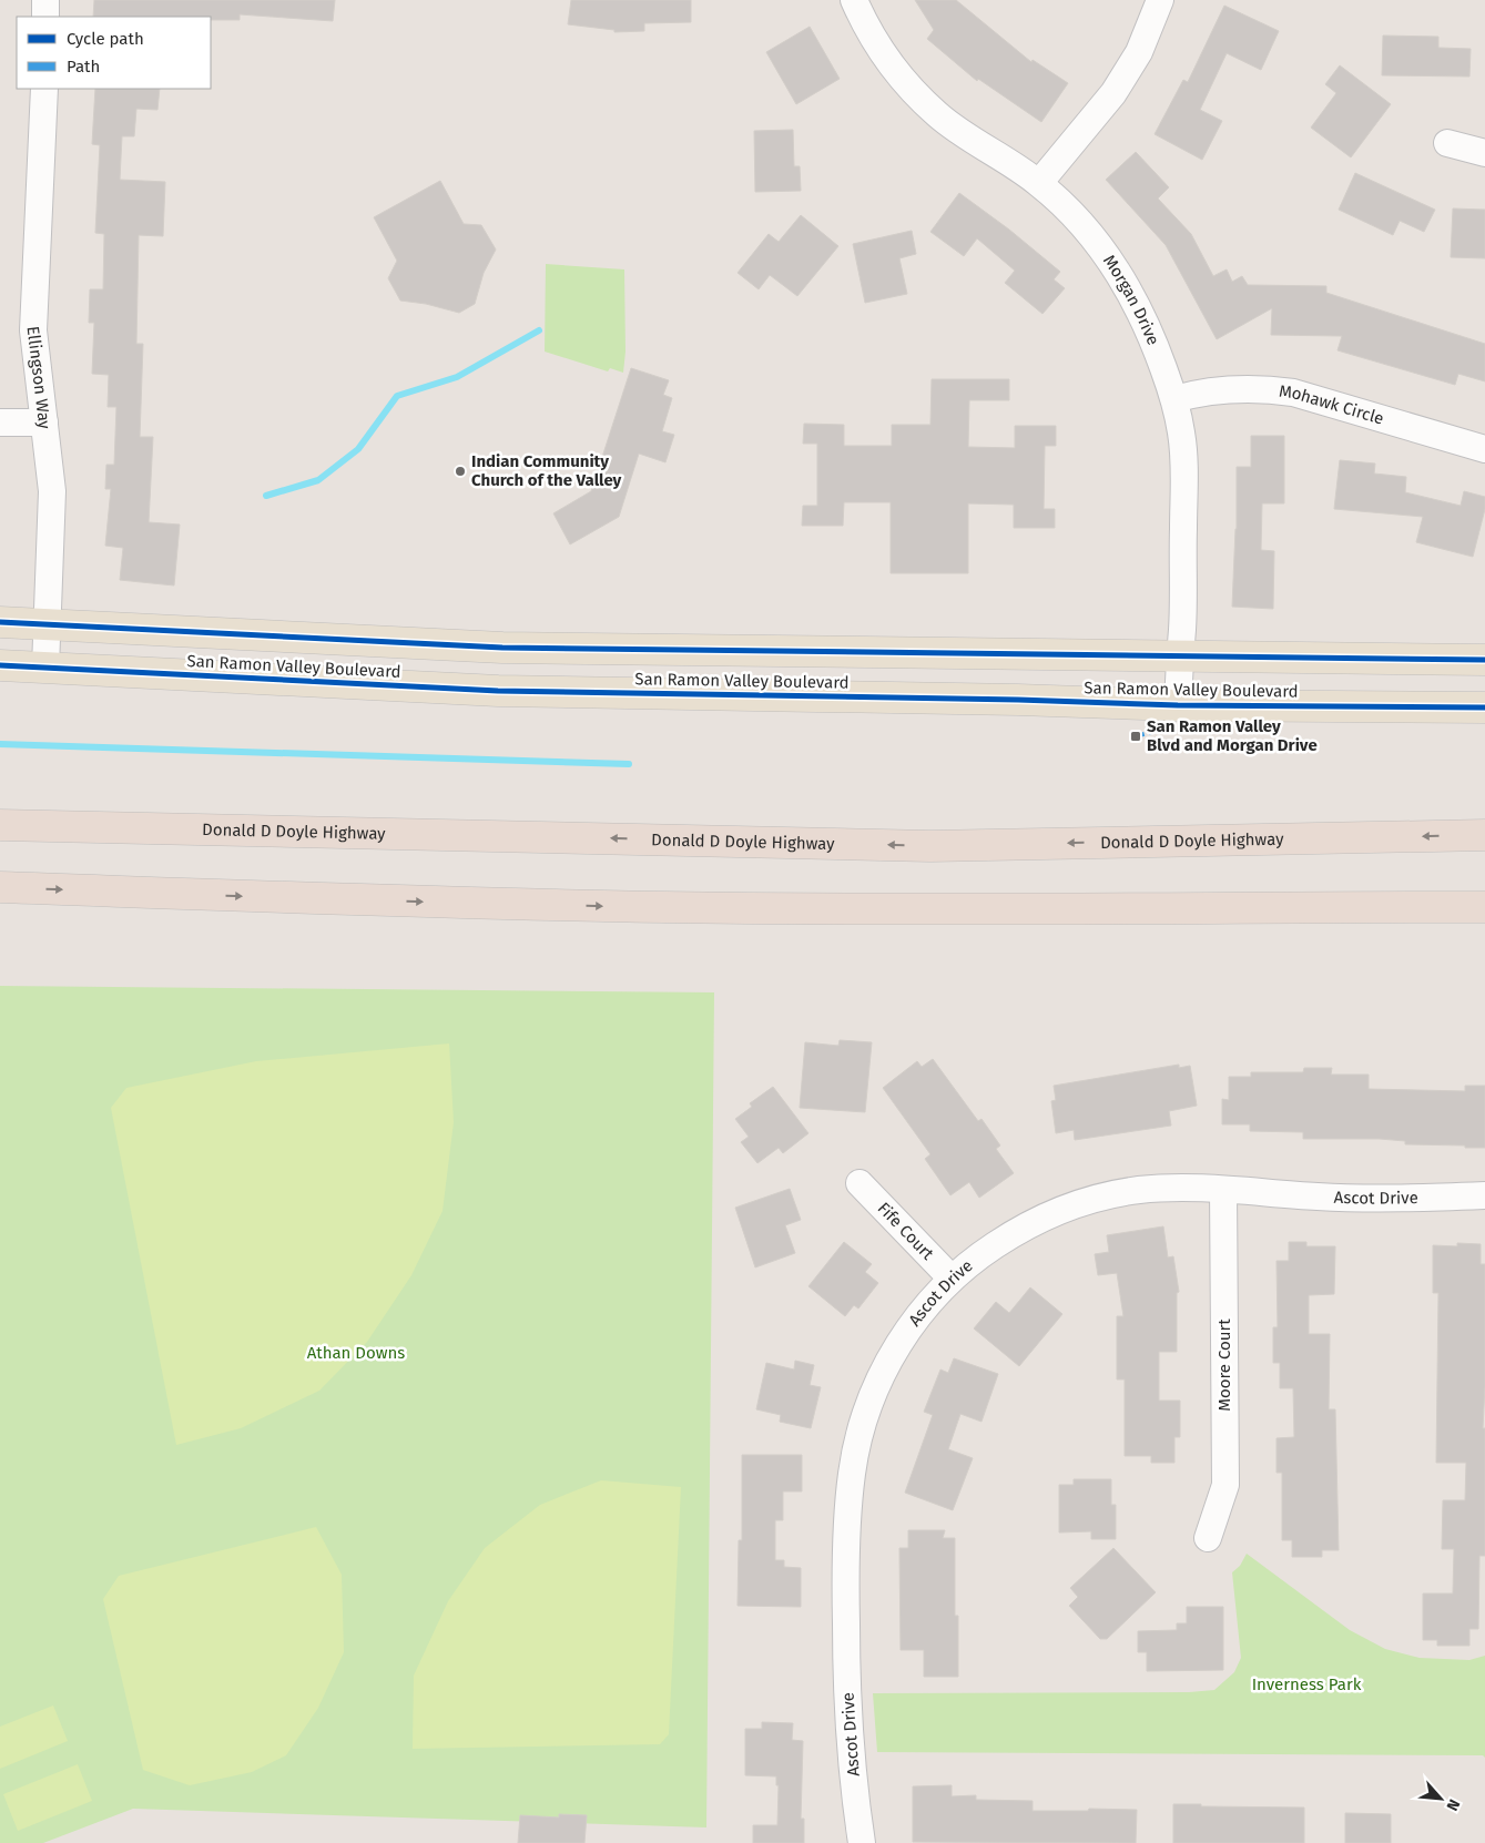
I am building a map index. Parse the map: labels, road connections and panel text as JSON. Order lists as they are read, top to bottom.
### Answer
{
  "streets": {
    "highway": ["Donald D Doyle Highway"],
    "main road": ["San Ramon Valley Boulevard"],
    "street": [
      "Morgan Drive",
      "Ellingson Way",
      "Mohawk Circle",
      "Ascot Drive",
      "Fife Court",
      "Moore Court"
    ]
  },
  "crossings": [
    ["Morgan Drive", "Mohawk Circle"],
    ["Morgan Drive", "San Ramon Valley Boulevard"],
    ["Ellingson Way", "San Ramon Valley Boulevard"],
    ["Ascot Drive", "Fife Court"],
    ["Ascot Drive", "Moore Court"]
  ],
  "parks": ["Athan Downs", "Inverness Park"],
  "places": {
    "other": ["Indian Community Church of the Valley"],
    "transit": ["San Ramon Valley Blvd and Morgan Drive"]
  },
  "legend": ["Cycle path", "Path"],
  "north": "bottom right"
}
